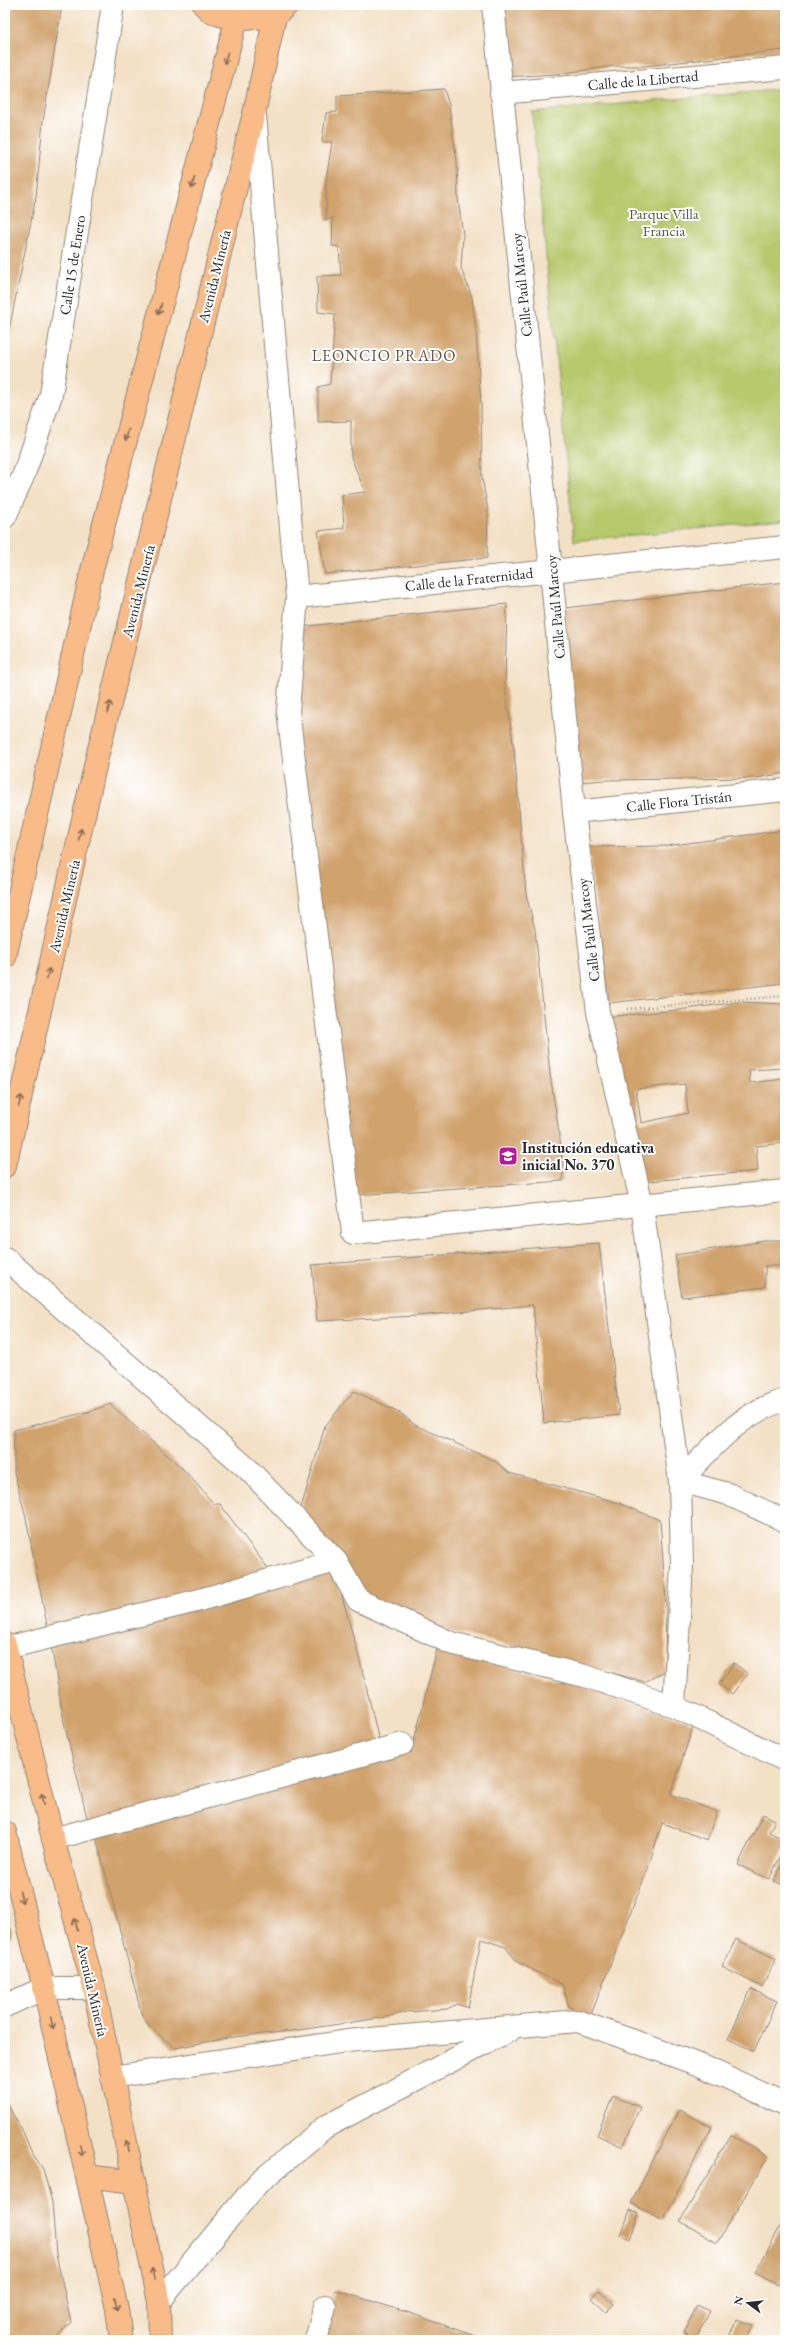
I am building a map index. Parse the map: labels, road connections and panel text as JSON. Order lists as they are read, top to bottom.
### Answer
{
  "streets": {
    "main road": ["Avenida Minería"],
    "street": [
      "Calle de la Libertad",
      "Calle 15 de Enero",
      "Calle Paúl Marcoy",
      "Calle de la Fraternidad",
      "Calle Flora Tristán"
    ]
  },
  "crossings": [
    ["Calle de la Libertad", "Calle Paúl Marcoy"],
    ["Calle Paúl Marcoy", "Calle de la Fraternidad"],
    ["Calle Paúl Marcoy", "Calle Flora Tristán"]
  ],
  "districts": ["LEONCIO PRADO"],
  "parks": ["Parque Villa Francia"],
  "places": {
    "school or university": ["Institución educativa inicial No. 370"]
  },
  "north": "left"
}
